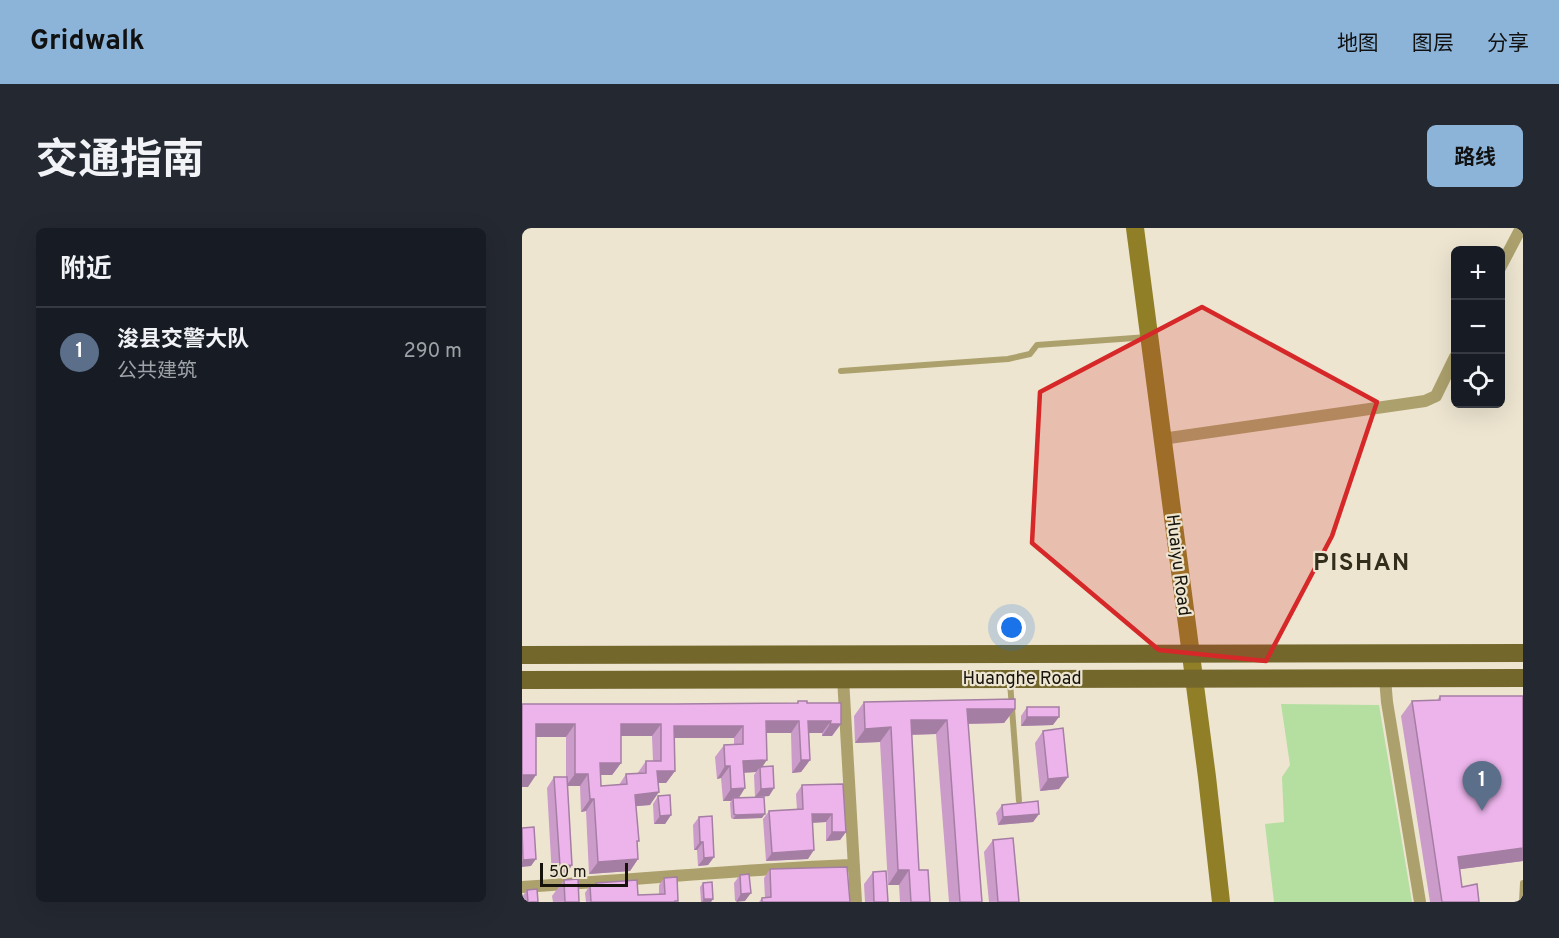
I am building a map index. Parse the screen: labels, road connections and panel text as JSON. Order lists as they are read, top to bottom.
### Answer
{
  "streets": {
    "main road": ["Huanghe Road"],
    "street": ["Huaiyu Road"]
  },
  "crossings": [
    ["Huaiyu Road", "Huanghe Road"]
  ],
  "districts": ["PISHAN"],
  "scale_bar": "50 m",
  "page": {
    "header": "Gridwalk",
    "nav": ["地图", "图层", "分享"],
    "title": "交通指南",
    "buttons": "路线",
    "heading": "附近",
    "map_buttons": ["+", "−"],
    "list": [
      {
        "mark": "1",
        "name": "浚县交警大队",
        "note": "公共建筑",
        "value": "290 m"
      }
    ],
    "pins": "1",
    "scale": "50 m"
  }
}
